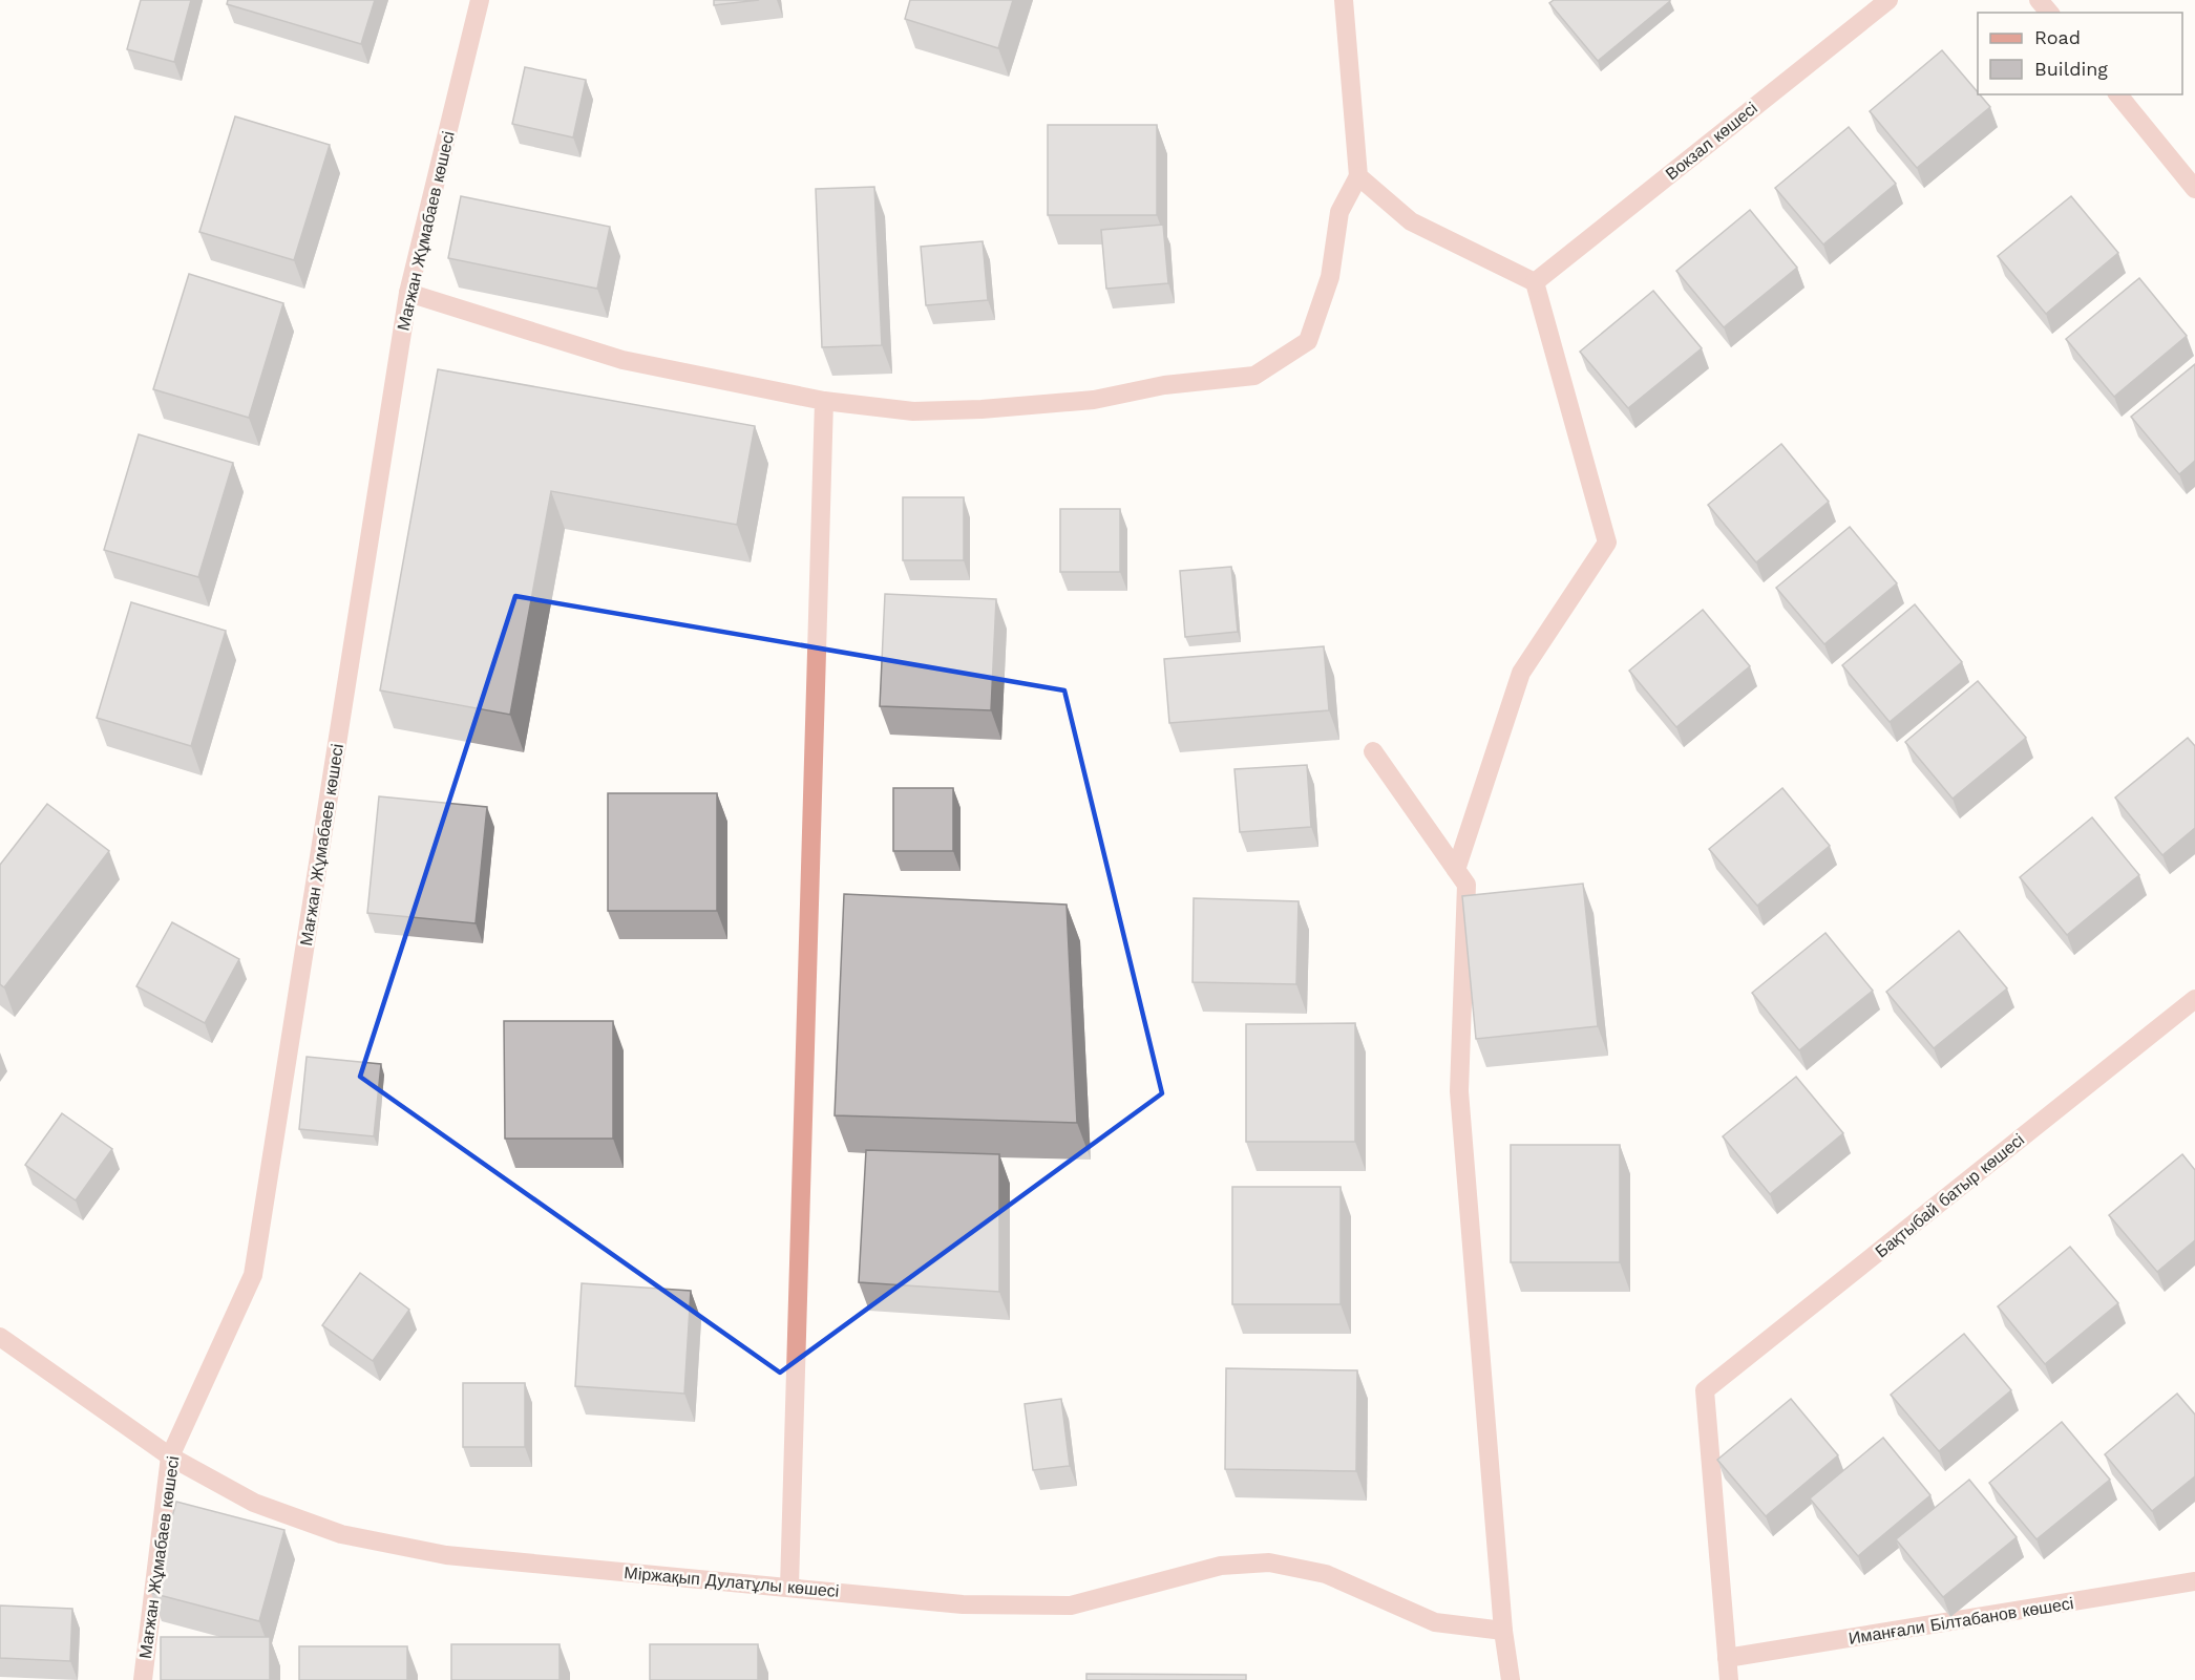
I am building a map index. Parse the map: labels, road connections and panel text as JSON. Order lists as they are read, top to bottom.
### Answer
{
  "streets": {
    "street": [
      "Вокзал көшесі",
      "Мағжан Жұмабаев көшесі",
      "Бақтыбай батыр көшесі",
      "Міржақып Дулатұлы көшесі",
      "Иманғали Білтабанов көшесі"
    ]
  },
  "crossings": [
    ["Мағжан Жұмабаев көшесі", "Міржақып Дулатұлы көшесі"],
    ["Бақтыбай батыр көшесі", "Иманғали Білтабанов көшесі"]
  ],
  "legend": ["Road", "Building"]
}
